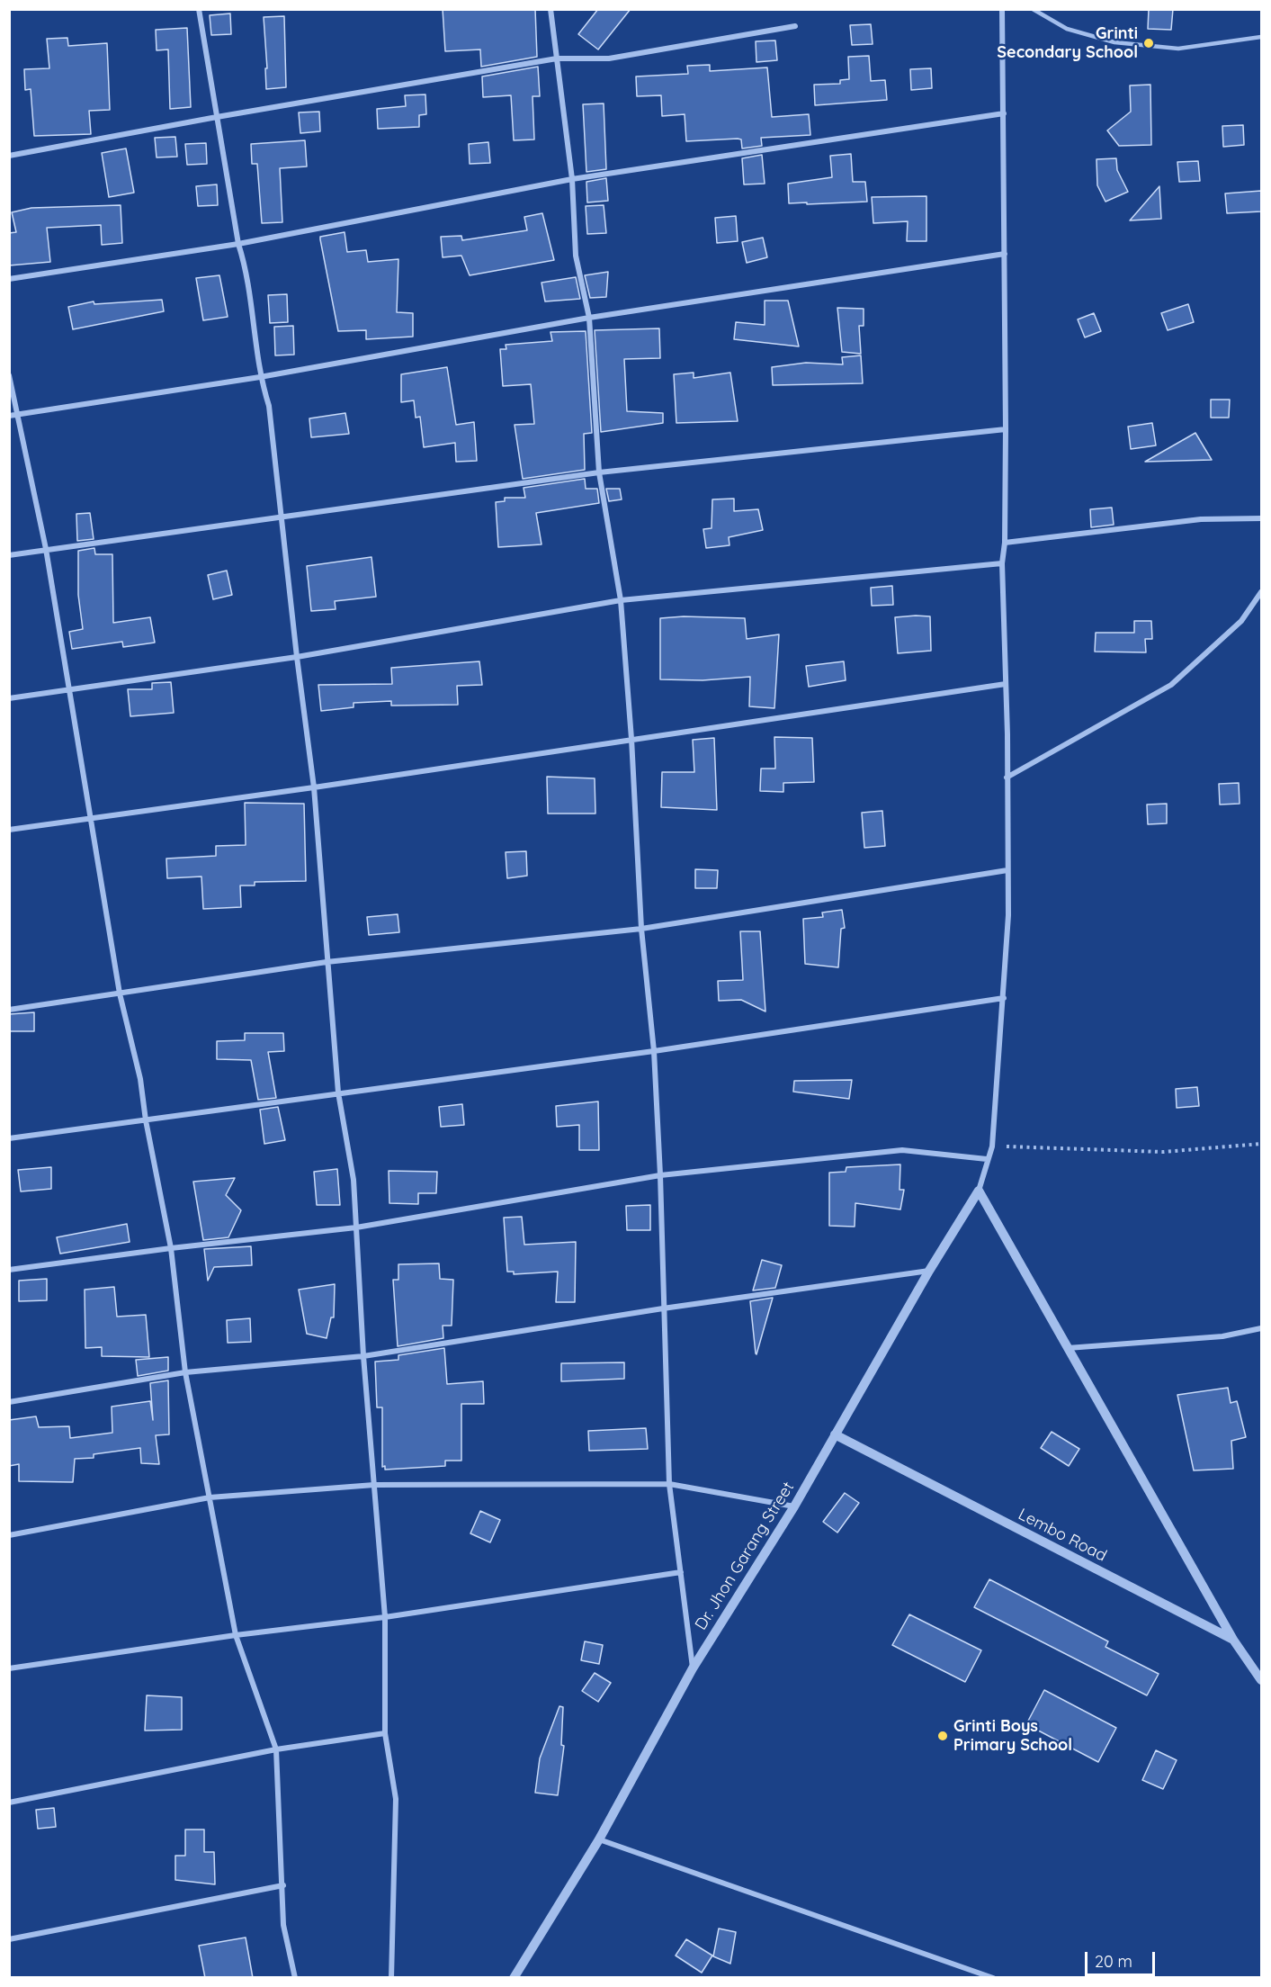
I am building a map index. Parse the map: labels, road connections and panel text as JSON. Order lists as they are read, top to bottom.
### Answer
{
  "streets": {
    "street": ["Lembo Road", "Dr. Jhon Garang Street"]
  },
  "crossings": [
    ["Lembo Road", "Dr. Jhon Garang Street"]
  ],
  "places": ["Grinti Secondary School", "Grinti Boys Primary School"],
  "scale_bar": "20 m"
}
